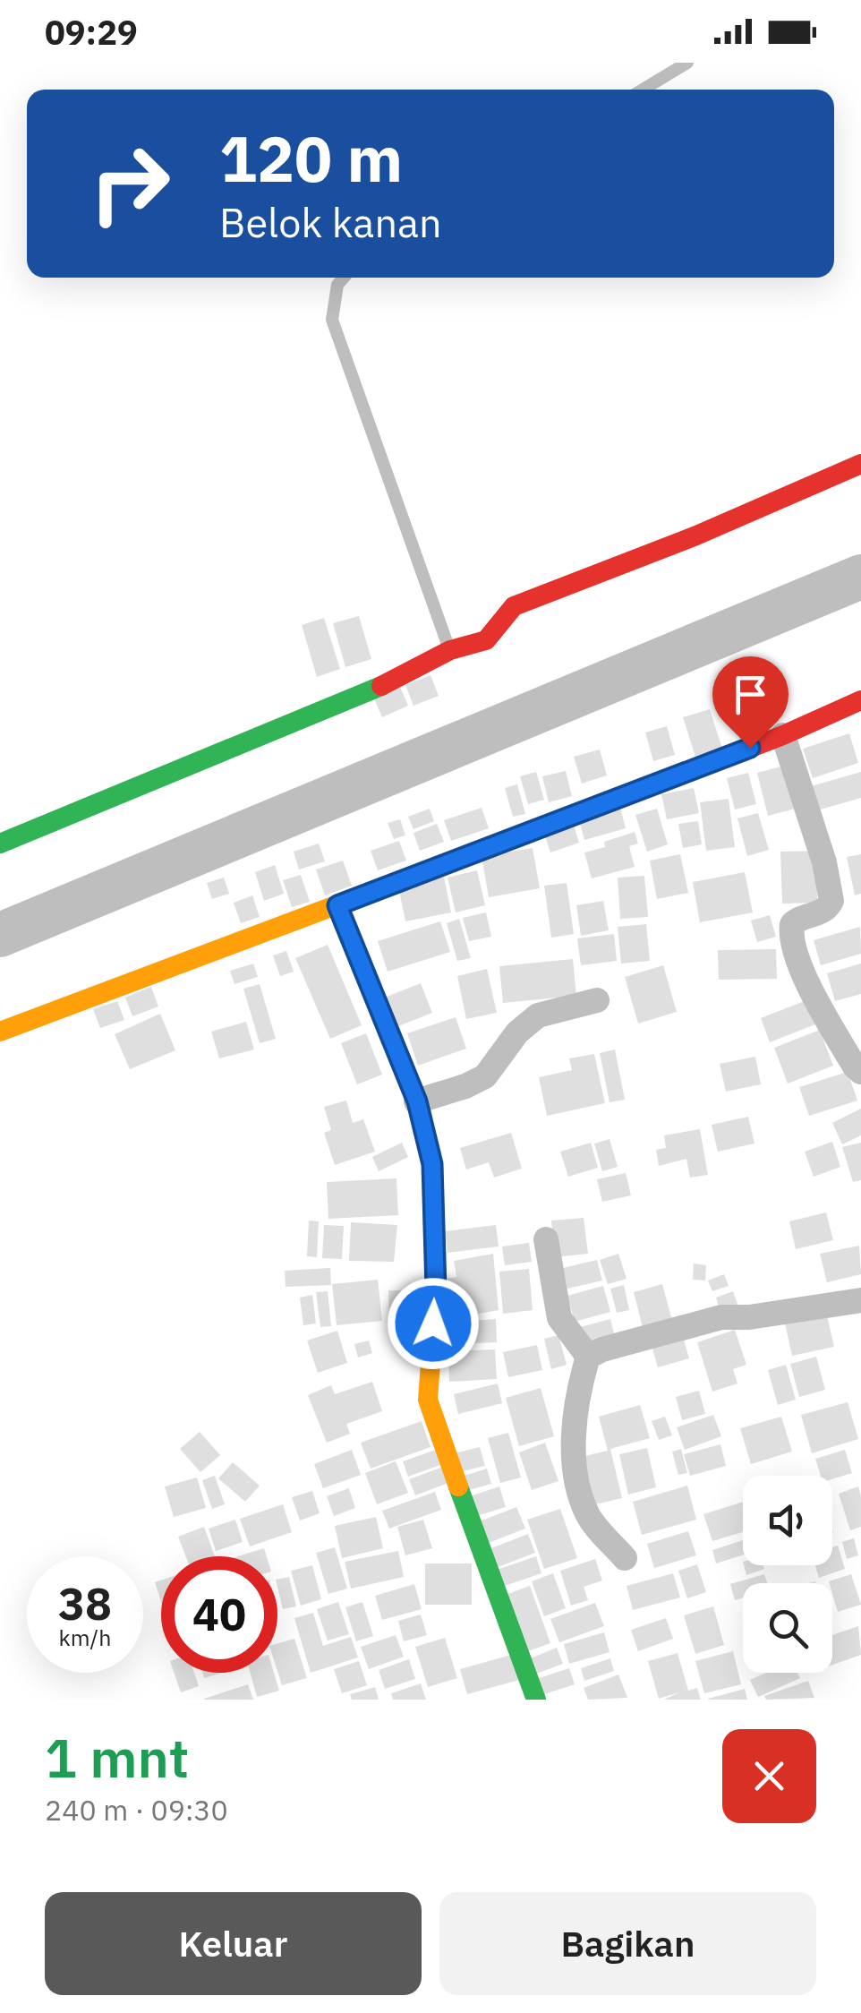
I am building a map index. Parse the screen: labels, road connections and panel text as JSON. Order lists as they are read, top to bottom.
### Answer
{
  "page": {
    "status": "09:29",
    "turn": ["120 m", "Belok kanan"],
    "speed": "38 km/h",
    "limit": "40",
    "heading": ["1 mnt", "240 m · 09:30"],
    "buttons": ["Keluar", "Bagikan"]
  }
}
